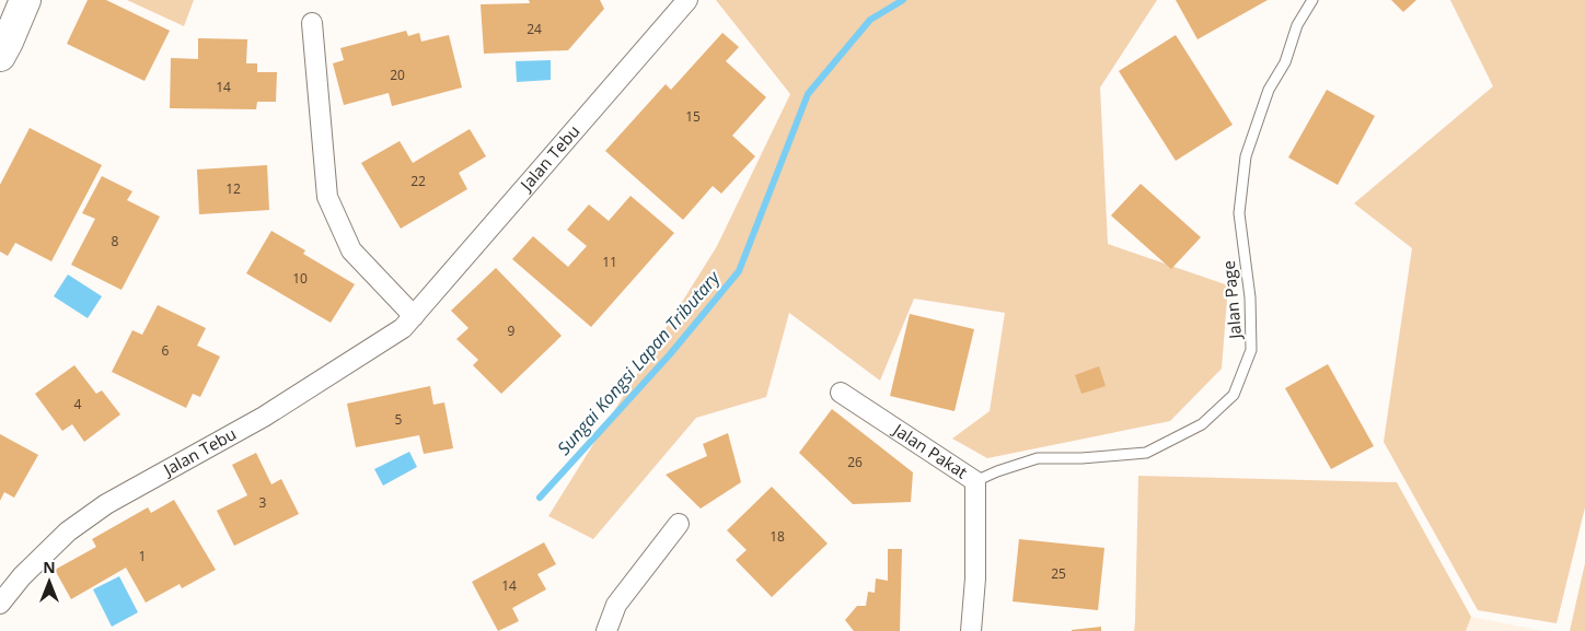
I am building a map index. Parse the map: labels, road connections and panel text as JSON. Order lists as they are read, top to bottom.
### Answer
{
  "streets": {
    "street": ["Jalan Tebu", "Jalan Pakat"],
    "lane": ["Jalan Page"]
  },
  "crossings": [
    ["Jalan Page", "Jalan Pakat"]
  ],
  "water": ["Sungai Kongsi Lapan Tributary"],
  "house_numbers": [
    "24",
    "20",
    "14",
    "15",
    "22",
    "12",
    "8",
    "11",
    "10",
    "9",
    "6",
    "4",
    "5",
    "26",
    "3",
    "18",
    "1",
    "25",
    "14"
  ],
  "north": "top"
}
